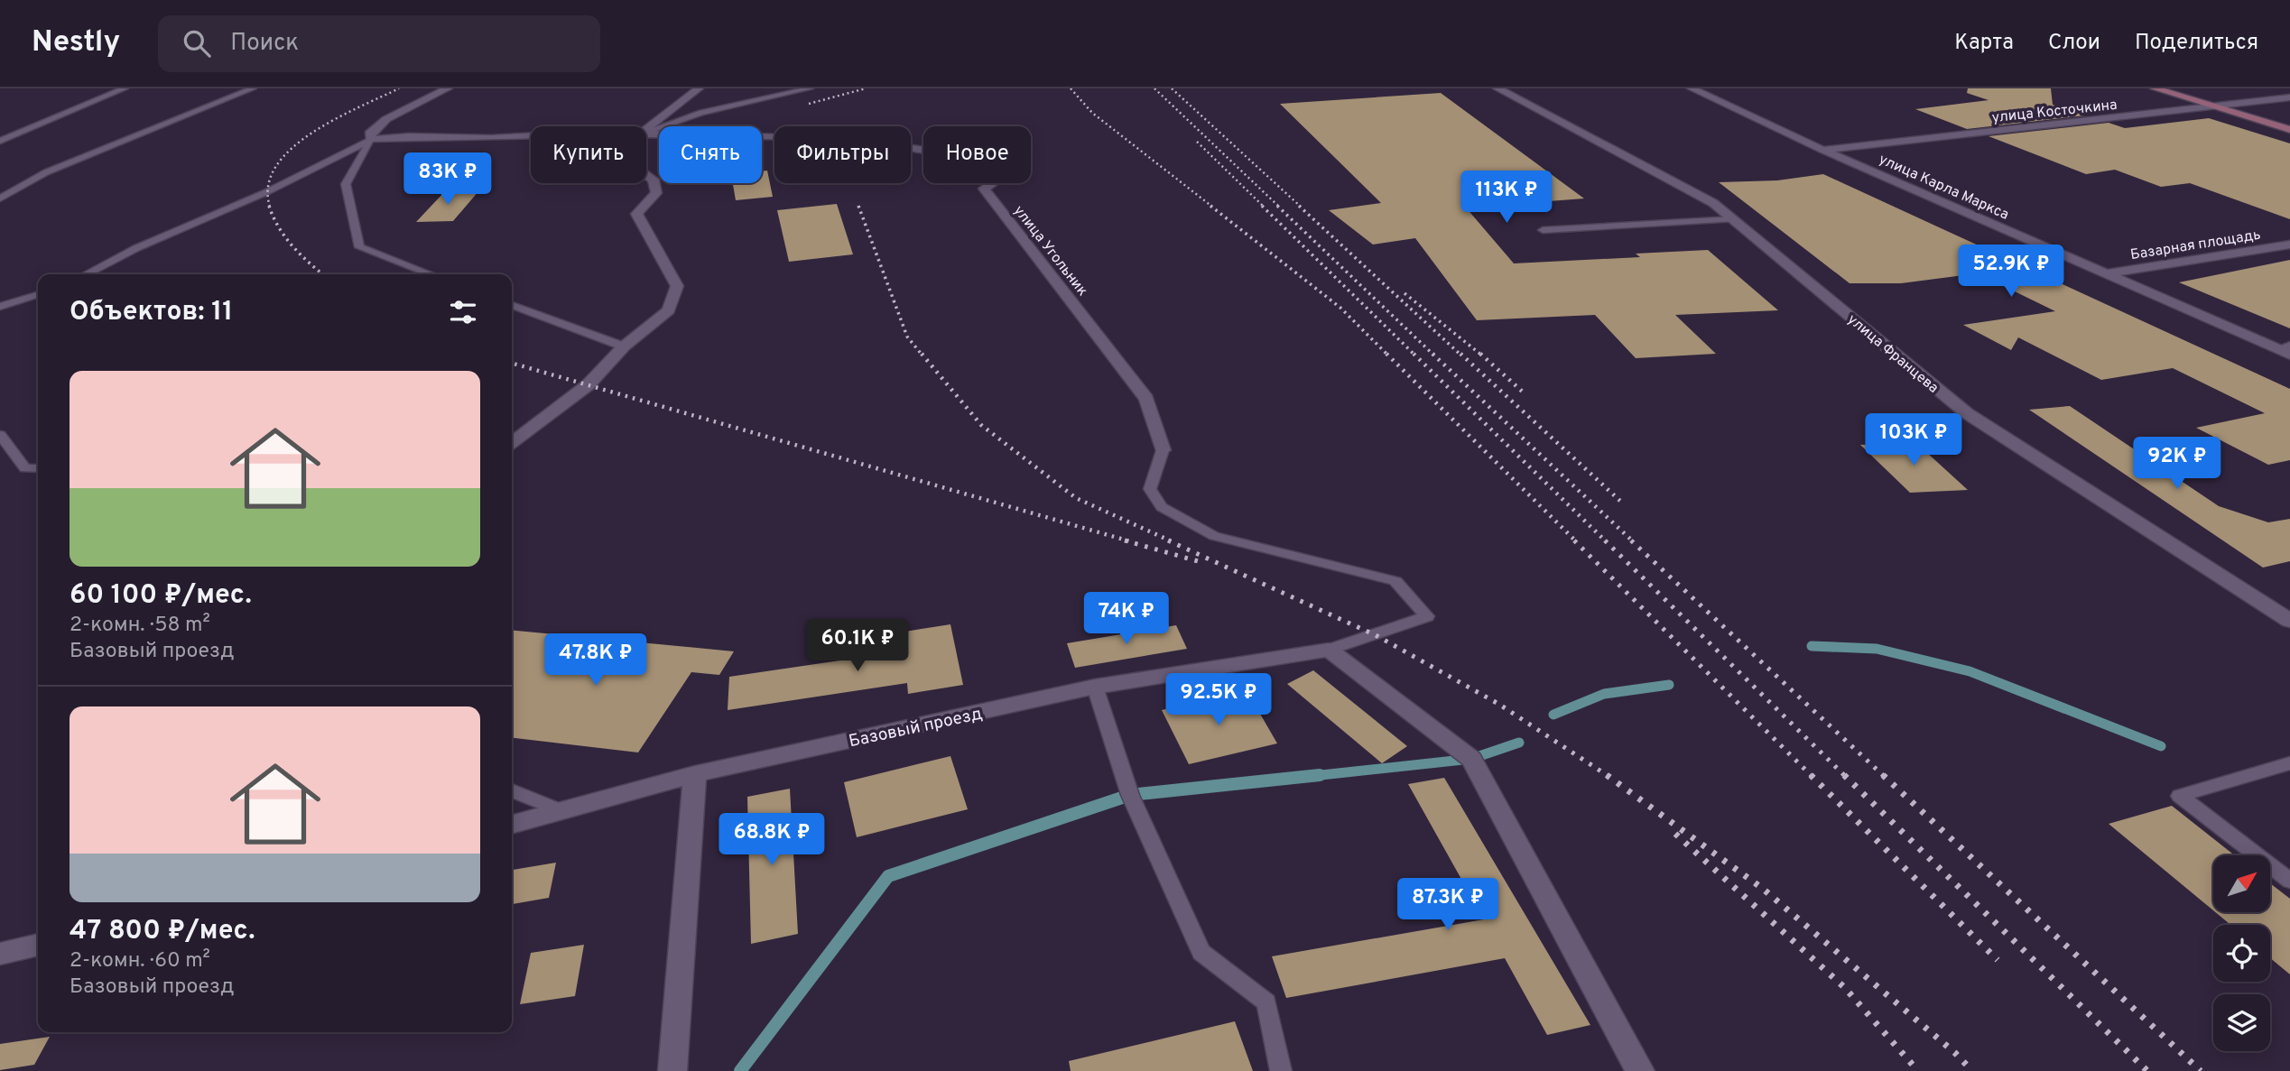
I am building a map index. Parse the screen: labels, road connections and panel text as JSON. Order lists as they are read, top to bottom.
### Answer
{
  "streets": {
    "street": [
      "улица Косточкина",
      "улица Карла Маркса",
      "Базарная площадь",
      "улица Угольник",
      "улица Францева",
      "Базовый проезд"
    ]
  },
  "crossings": [
    ["улица Косточкина", "улица Карла Маркса"],
    ["улица Карла Маркса", "Базарная площадь"]
  ],
  "north": "top right",
  "page": {
    "header": "Nestly",
    "search": "Поиск",
    "nav": ["Карта", "Слои", "Поделиться"],
    "chip": [
      "Купить",
      "Снять",
      "Фильтры",
      "Новое"
    ],
    "price": [
      "83K ₽",
      "113K ₽",
      "52.9K ₽",
      "103K ₽",
      "92K ₽",
      "74K ₽",
      "60.1K ₽",
      "47.8K ₽",
      "92.5K ₽",
      "68.8K ₽",
      "87.3K ₽"
    ],
    "heading": "Объектов: 11",
    "list": [
      {
        "name": "60 100 ₽/мес.",
        "note": "2-комн. · 58 m² · Базовый проезд"
      },
      {
        "name": "47 800 ₽/мес.",
        "note": "2-комн. · 60 m² · Базовый проезд"
      }
    ]
  }
}
